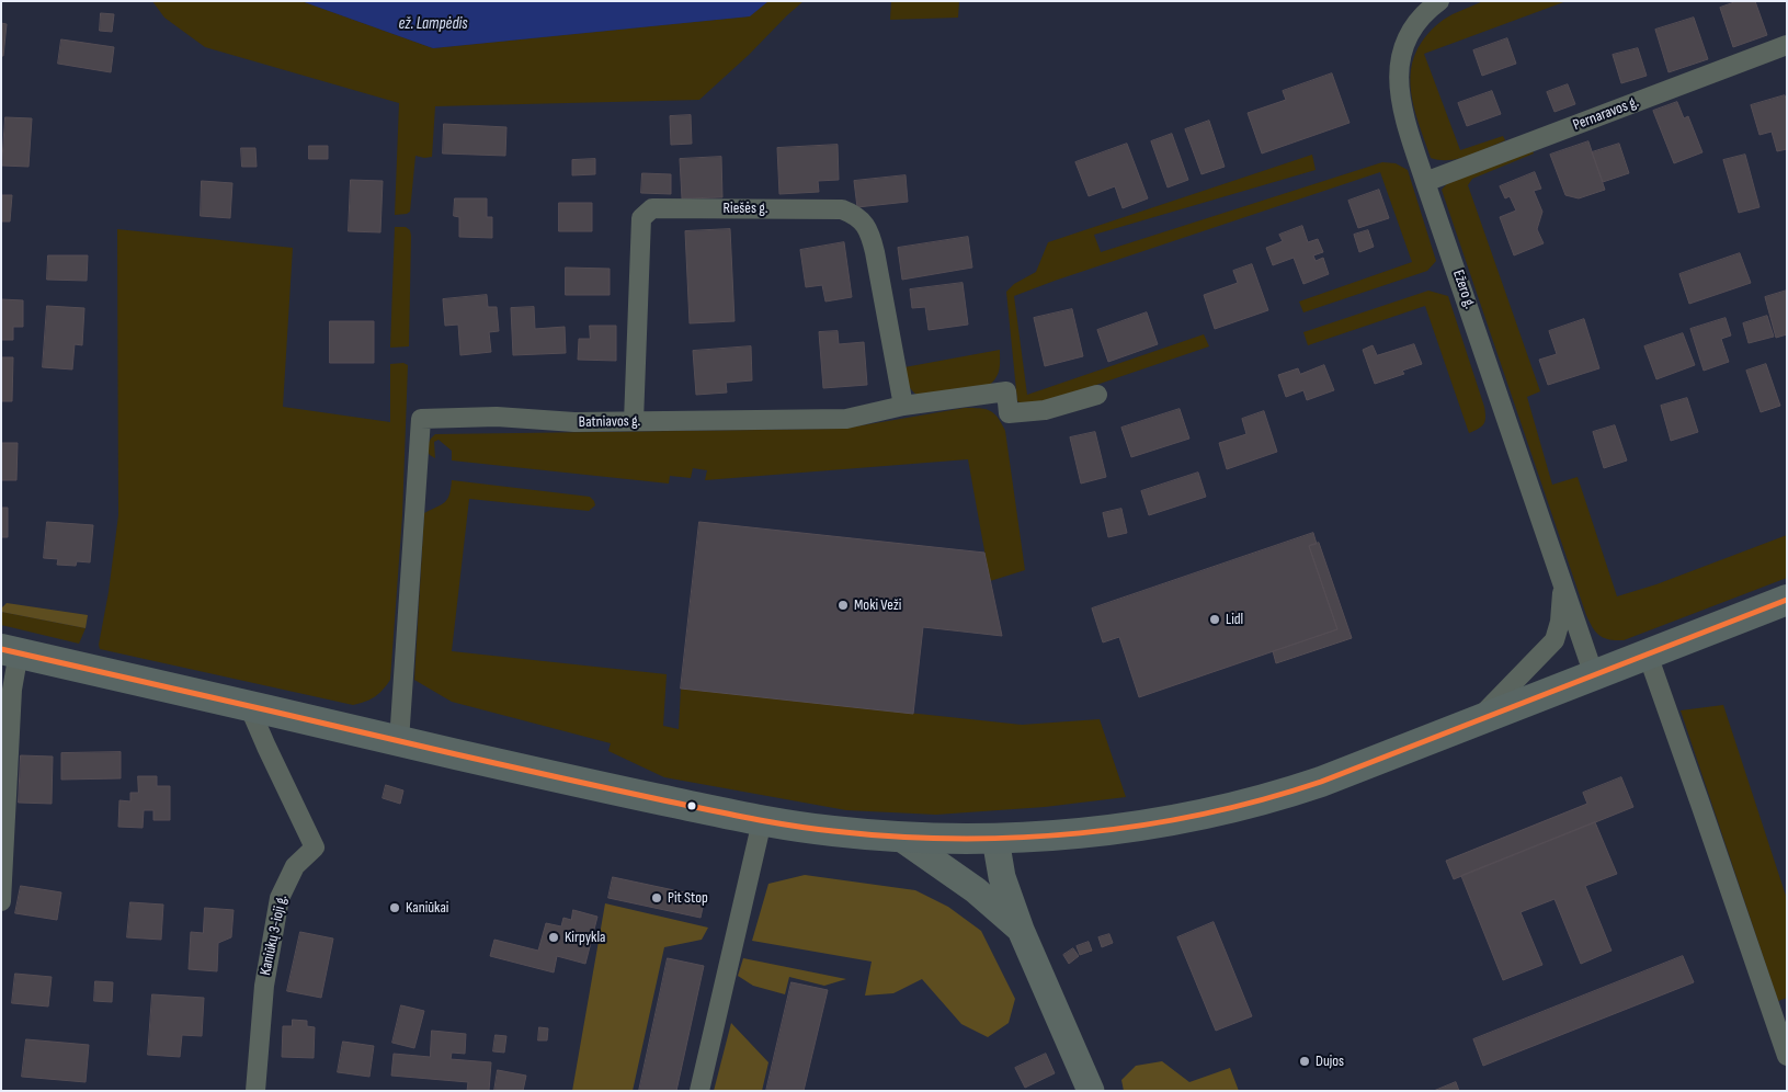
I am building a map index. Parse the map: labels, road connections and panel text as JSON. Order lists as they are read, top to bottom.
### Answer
{
  "streets": {
    "street": [
      "Pernaravos g.",
      "Riešės g.",
      "Ežero g.",
      "Batniavos g.",
      "Kaniūkų 3-ioji g."
    ]
  },
  "crossings": [
    ["Pernaravos g.", "Ežero g."],
    ["Riešės g.", "Batniavos g."]
  ],
  "water": ["ež. Lampėdis"],
  "places": [
    "Moki Veži",
    "Lidl",
    "Pit Stop",
    "Kaniūkai",
    "Kirpykla",
    "Dujos"
  ]
}
